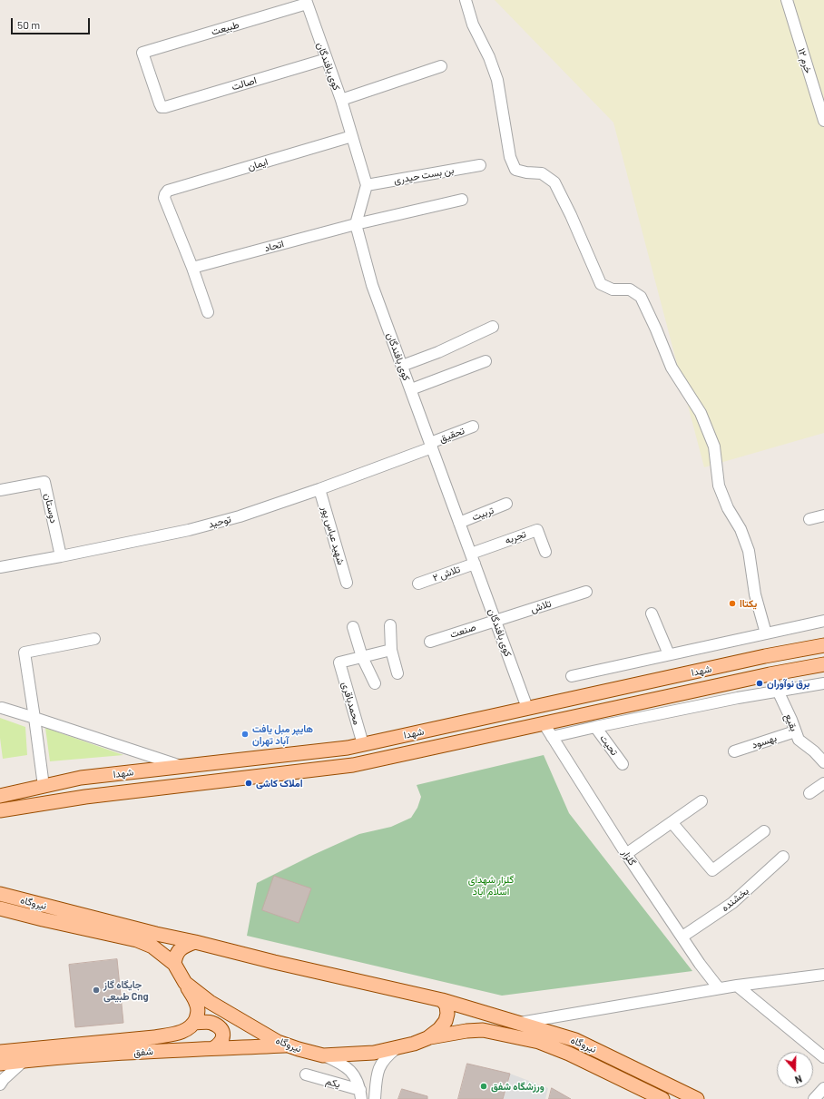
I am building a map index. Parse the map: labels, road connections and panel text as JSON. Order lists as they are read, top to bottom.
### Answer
{
  "streets": {
    "main road": ["شهدا", "نیروگاه", "شفق"],
    "street": [
      "طبیعت",
      "خرم ۱۲",
      "کوی بافندگان",
      "اصالت",
      "ایمان",
      "بن بست حیدری",
      "اتحاد",
      "تحقیق",
      "دوستان",
      "تربیت",
      "توحید",
      "شهید عباس پور",
      "تجربه",
      "تلاش ۲",
      "تلاش",
      "صنعت",
      "محمدباقری",
      "بقیع",
      "بهسود",
      "تحیت",
      "گلزار",
      "بخشنده",
      "یکم"
    ]
  },
  "crossings": [
    ["طبیعت", "کوی بافندگان"],
    ["طبیعت", "اصالت"],
    ["کوی بافندگان", "اصالت"],
    ["کوی بافندگان", "ایمان"],
    ["کوی بافندگان", "بن بست حیدری"],
    ["کوی بافندگان", "اتحاد"],
    ["کوی بافندگان", "تحقیق"],
    ["کوی بافندگان", "تربیت"],
    ["کوی بافندگان", "توحید"],
    ["کوی بافندگان", "تجربه"],
    ["کوی بافندگان", "تلاش ۲"],
    ["کوی بافندگان", "تلاش"],
    ["کوی بافندگان", "صنعت"],
    ["کوی بافندگان", "شهدا"],
    ["ایمان", "اتحاد"],
    ["تحقیق", "توحید"],
    ["دوستان", "توحید"],
    ["توحید", "شهید عباس پور"],
    ["تجربه", "تلاش ۲"],
    ["تلاش", "صنعت"],
    ["شهدا", "محمدباقری"],
    ["شهدا", "بقیع"],
    ["شهدا", "گلزار"],
    ["بقیع", "بهسود"],
    ["گلزار", "بخشنده"],
    ["نیروگاه", "شفق"]
  ],
  "parks": ["گلزار شهدای اسلام آباد"],
  "places": [
    "یکتاا",
    "برق نوآوران",
    "هایپر مبل یافت آباد تهران",
    "املاک کاشی",
    "جایگاه گاز طبیعی Cng",
    "ورزشگاه شفق"
  ],
  "scale_bar": "50 m",
  "north": "bottom"
}
